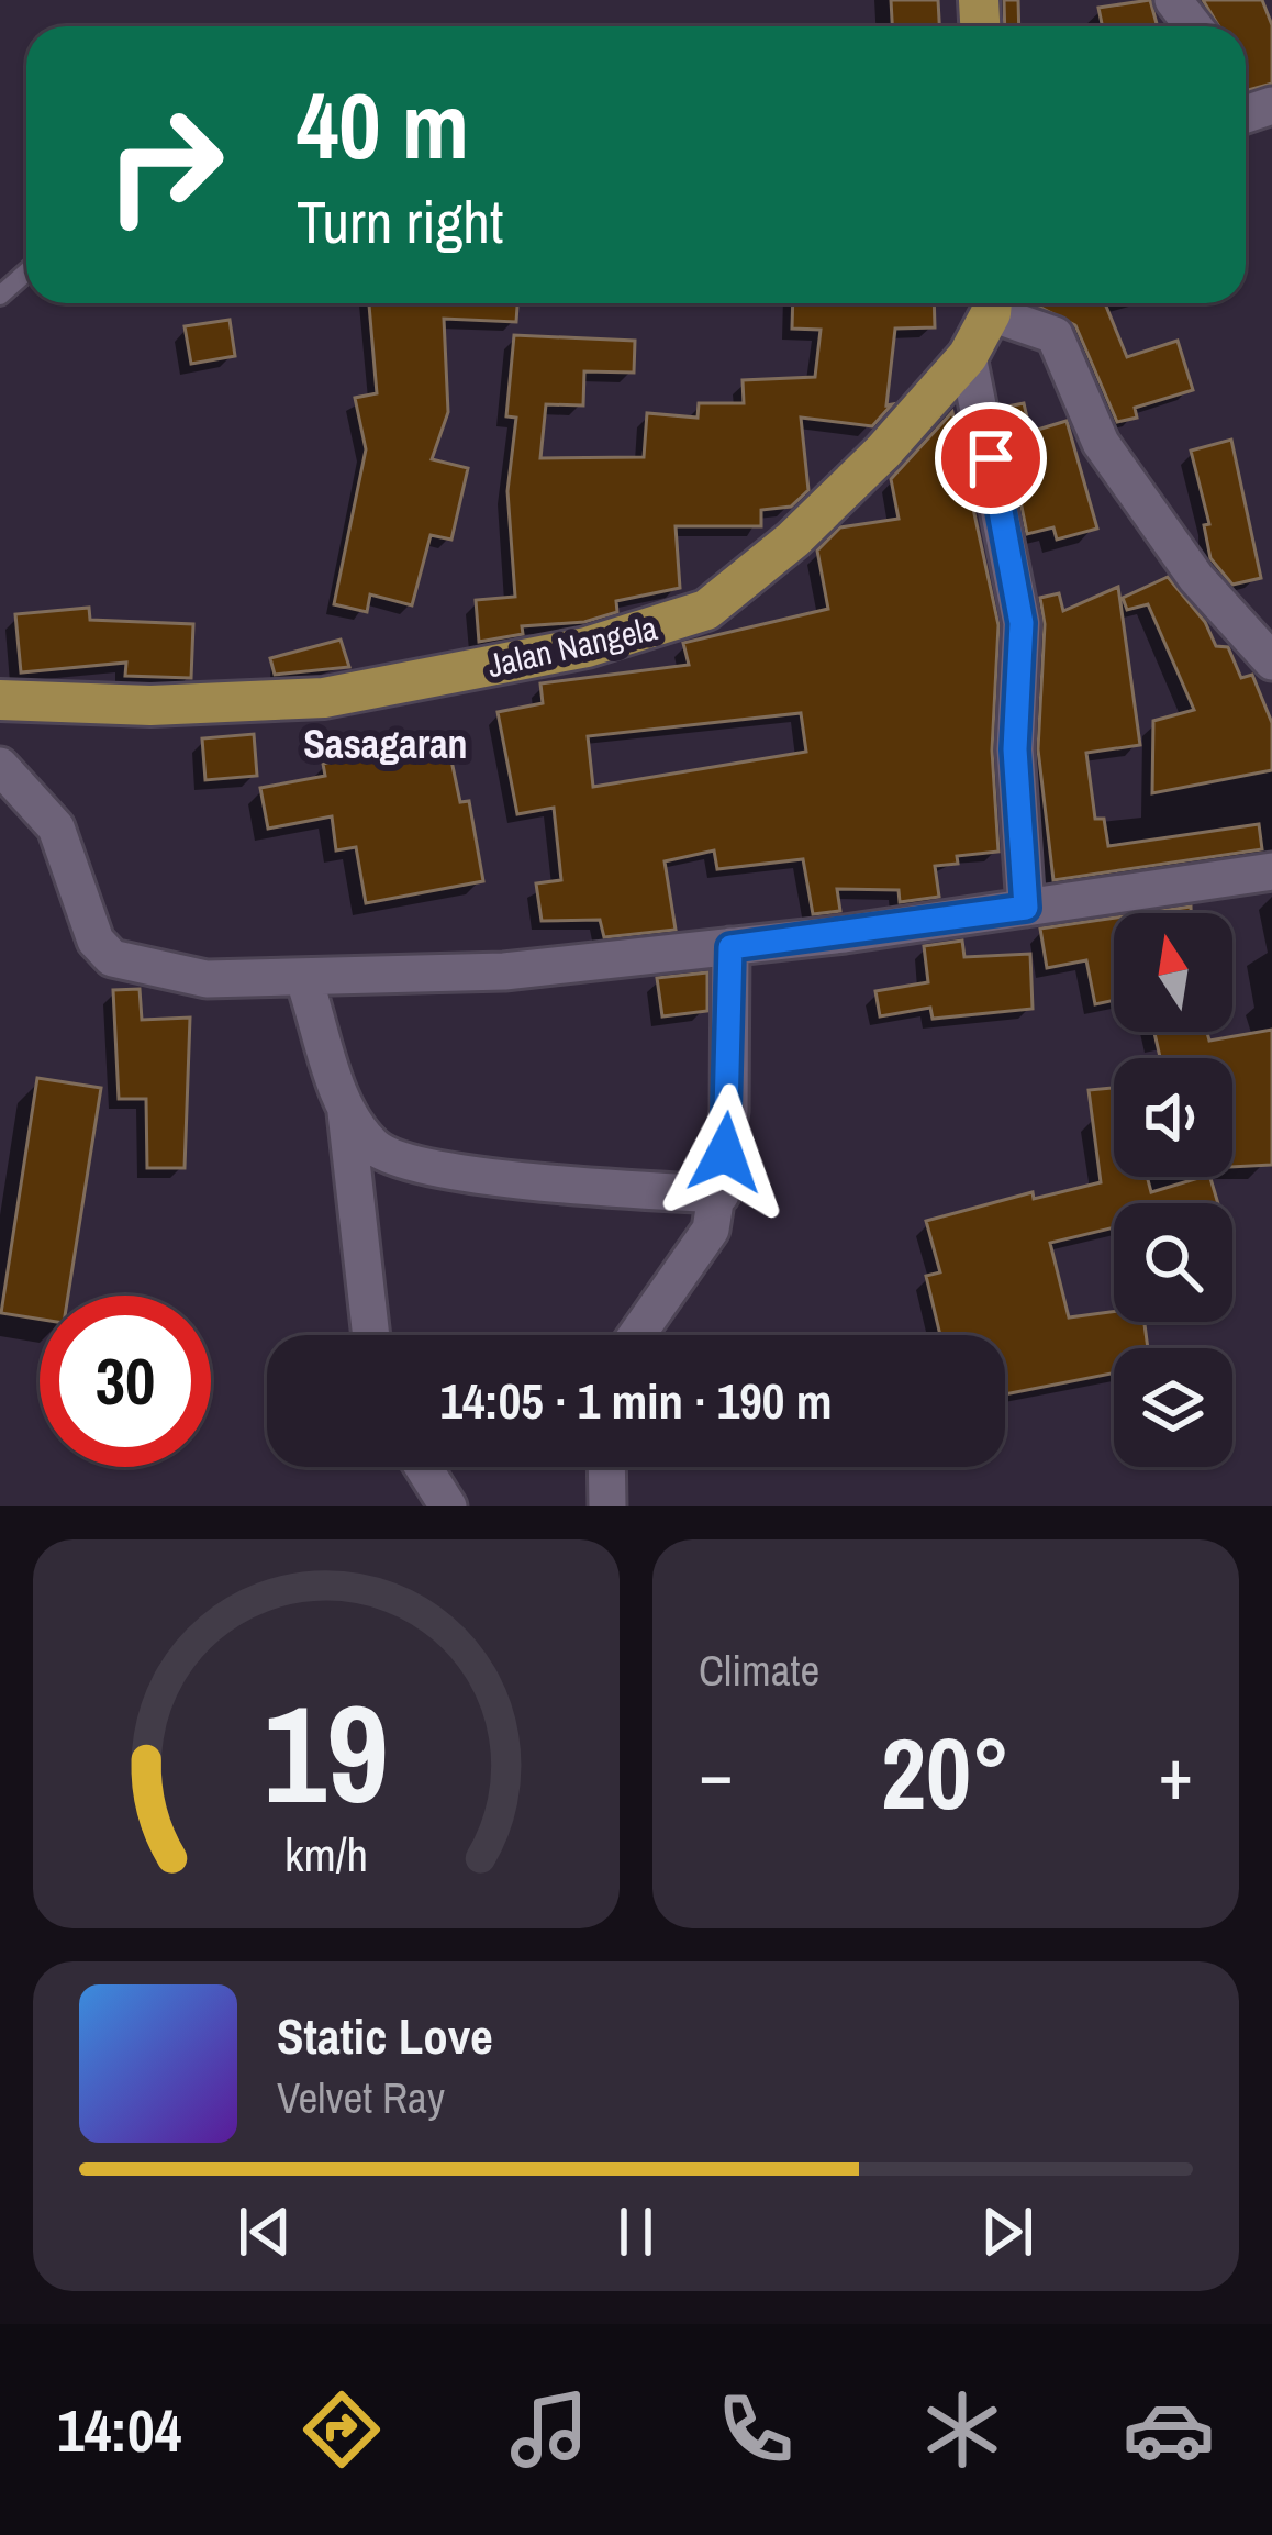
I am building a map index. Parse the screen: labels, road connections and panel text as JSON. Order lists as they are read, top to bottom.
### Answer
{
  "streets": {
    "main road": ["Jalan Nangela"]
  },
  "districts": ["Sasagaran"],
  "north": "top",
  "page": {
    "turn": ["40 m", "Turn right"],
    "limit": "30",
    "trip": "14:05 · 1 min · 190 m",
    "tile": "Climate",
    "heat": ["−", "20°", "+"],
    "song": ["Static Love", "Velvet Ray"],
    "tabs": "14:04",
    "gauge": ["19", "km/h"]
  }
}
